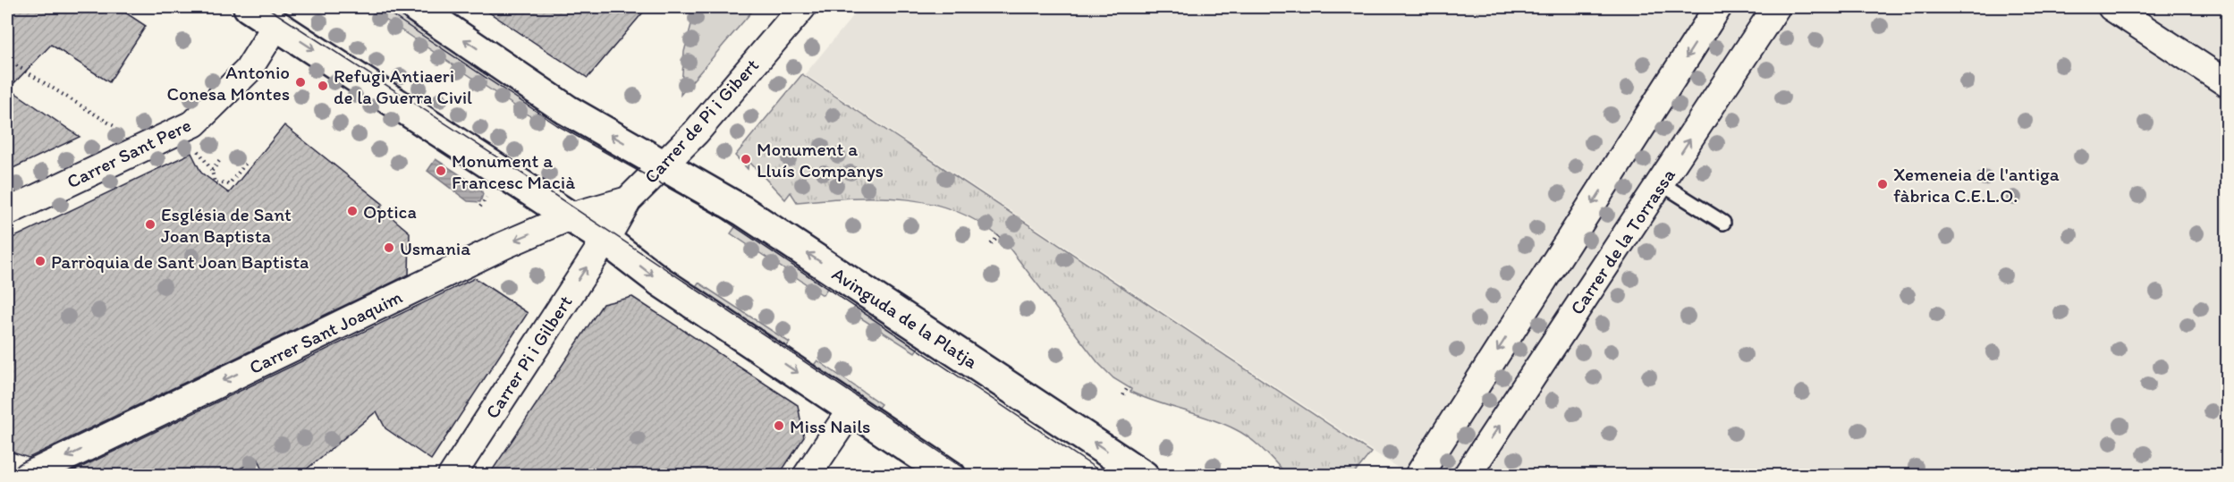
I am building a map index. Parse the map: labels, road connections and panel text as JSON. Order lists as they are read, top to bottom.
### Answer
{
  "streets": {
    "street": [
      "Carrer de Pi i Gibert",
      "Carrer Sant Pere",
      "Carrer de la Torrassa",
      "Avinguda de la Platja",
      "Carrer Sant Joaquim",
      "Carrer Pi i Gilbert"
    ]
  },
  "crossings": [
    ["Carrer de Pi i Gibert", "Avinguda de la Platja"],
    ["Carrer de Pi i Gibert", "Carrer Sant Joaquim"],
    ["Carrer de Pi i Gibert", "Carrer Pi i Gilbert"]
  ],
  "one_way": ["Carrer Sant Joaquim", "Carrer Pi i Gilbert"],
  "places": [
    "Antonio Conesa Montes",
    "Refugi Antiaeri de la Guerra Civil",
    "Monument a Lluís Companys",
    "Monument a Francesc Macià",
    "Xemeneia de l'antiga fàbrica C.E.L.O.",
    "Optica",
    "Església de Sant Joan Baptista",
    "Usmania",
    "Parròquia de Sant Joan Baptista",
    "Miss Nails"
  ]
}
